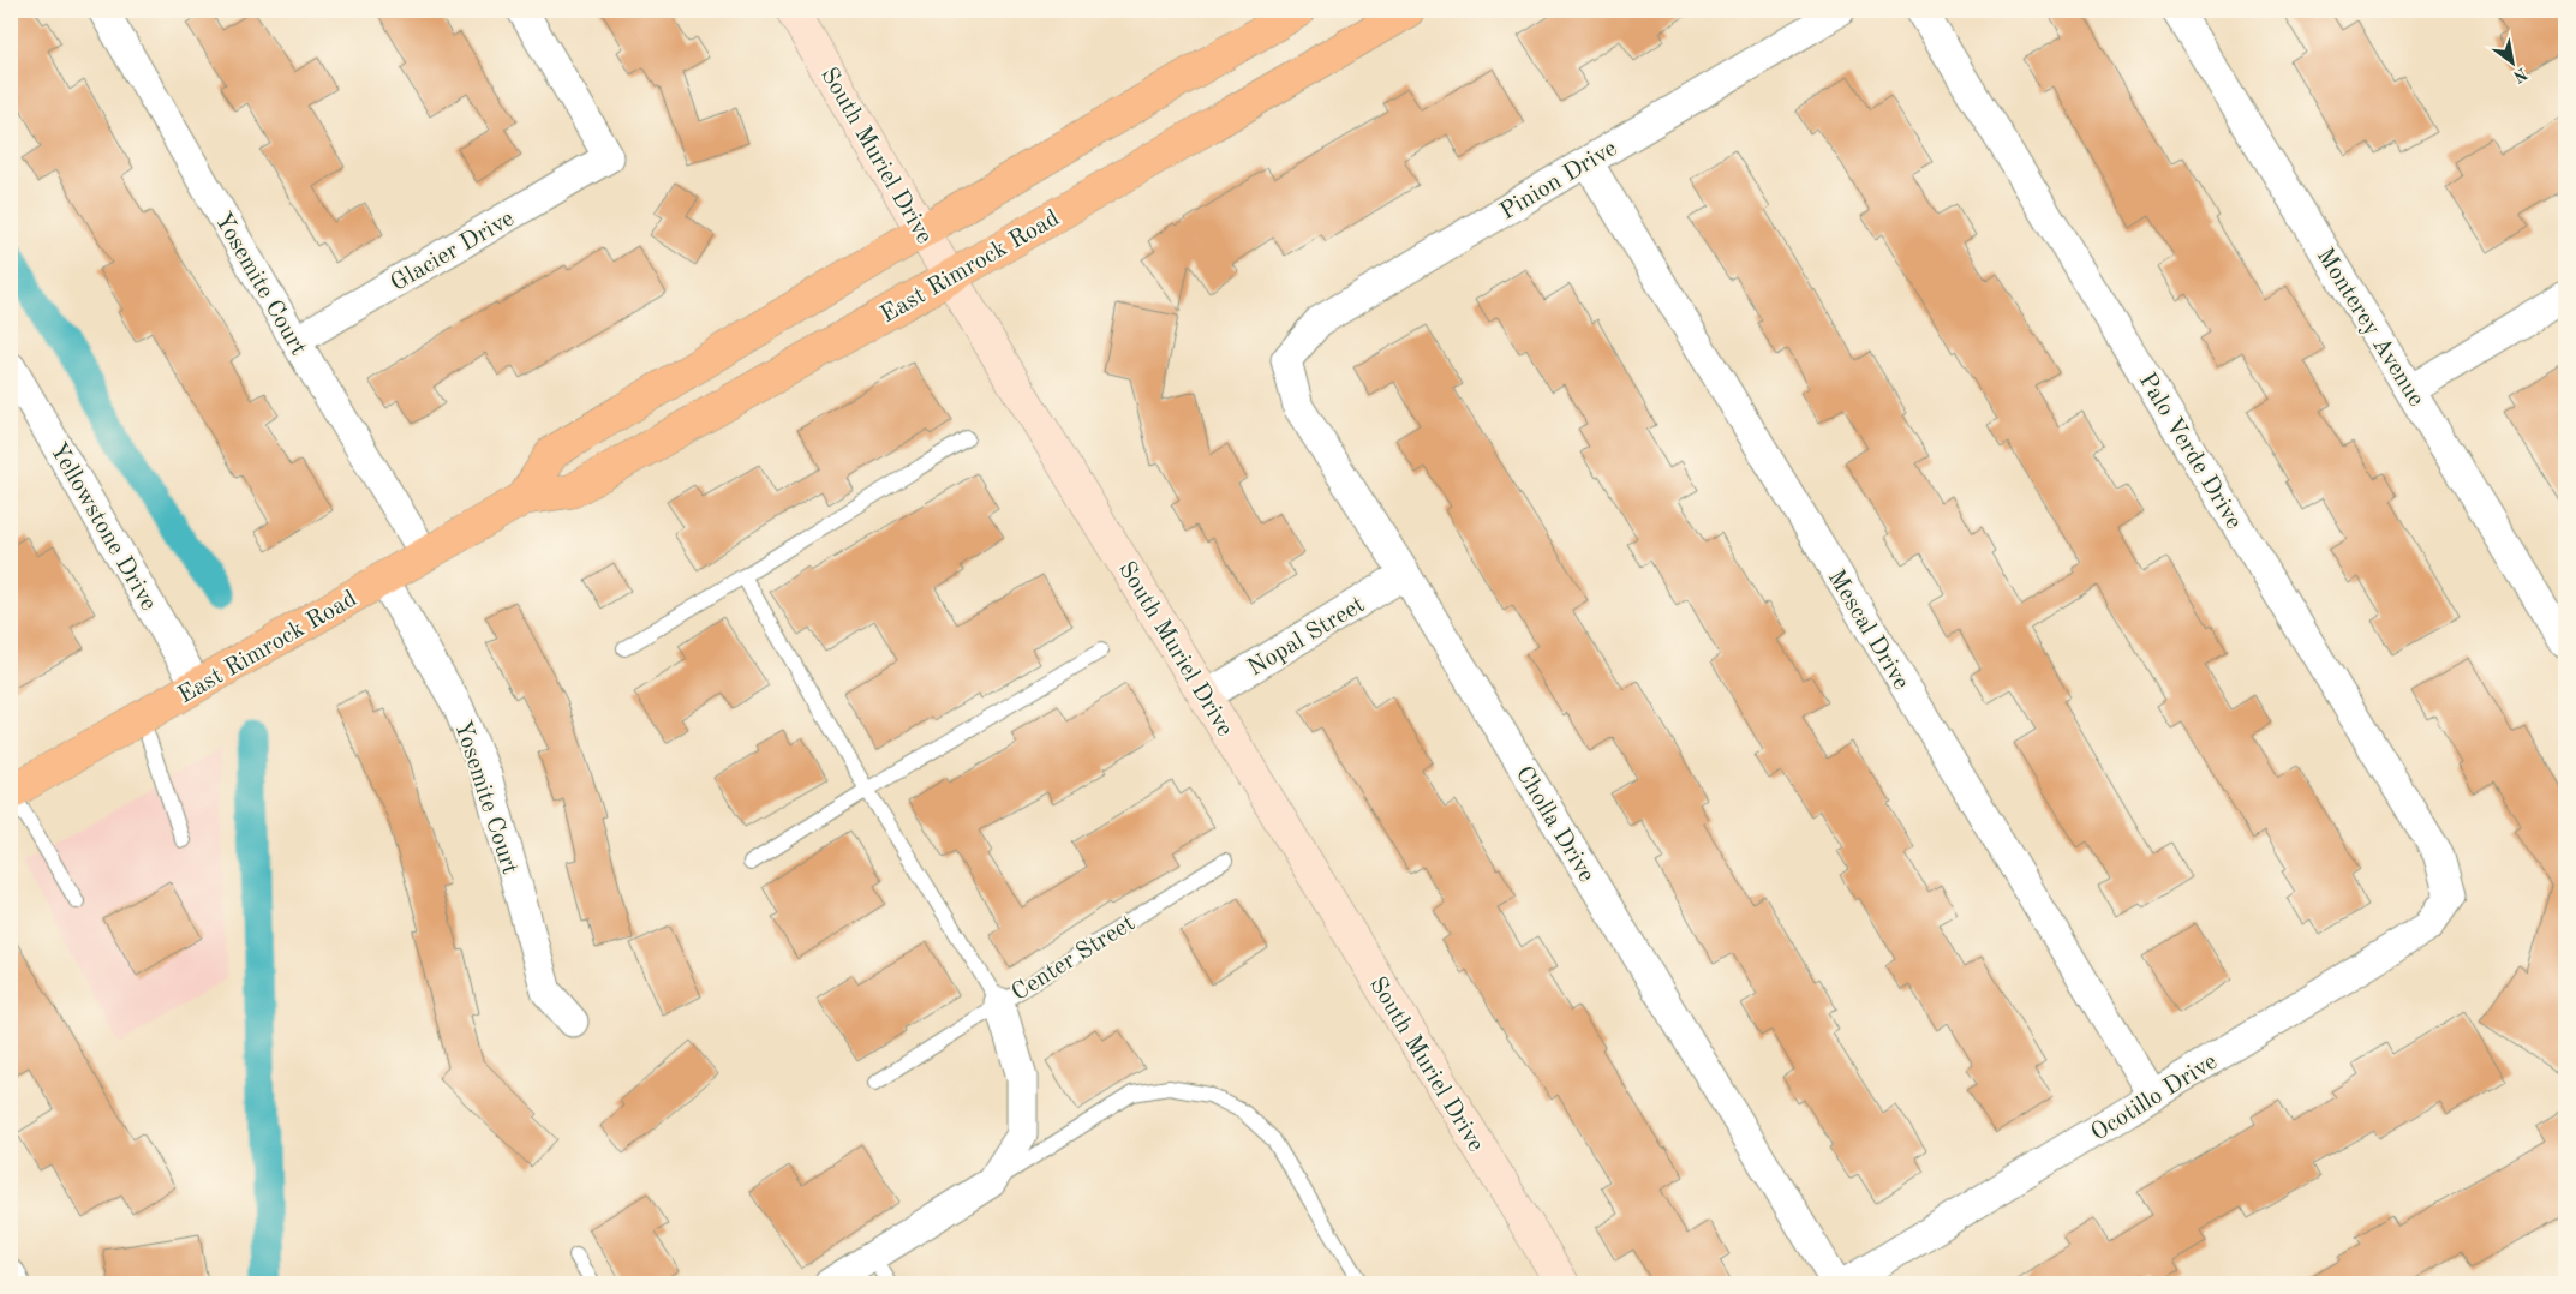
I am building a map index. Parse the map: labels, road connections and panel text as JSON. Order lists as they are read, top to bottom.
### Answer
{
  "streets": {
    "main road": ["South Muriel Drive", "East Rimrock Road"],
    "street": [
      "Pinion Drive",
      "Glacier Drive",
      "Yosemite Court",
      "Monterey Avenue",
      "Palo Verde Drive",
      "Yellowstone Drive",
      "Mescal Drive",
      "Nopal Street",
      "Cholla Drive",
      "Center Street",
      "Ocotillo Drive"
    ]
  },
  "crossings": [
    ["South Muriel Drive", "East Rimrock Road"],
    ["South Muriel Drive", "Nopal Street"],
    ["Pinion Drive", "Mescal Drive"],
    ["Pinion Drive", "Cholla Drive"],
    ["Glacier Drive", "Yosemite Court"],
    ["East Rimrock Road", "Yosemite Court"],
    ["East Rimrock Road", "Yellowstone Drive"],
    ["Palo Verde Drive", "Ocotillo Drive"],
    ["Mescal Drive", "Ocotillo Drive"],
    ["Nopal Street", "Cholla Drive"]
  ],
  "north": "bottom right"
}
